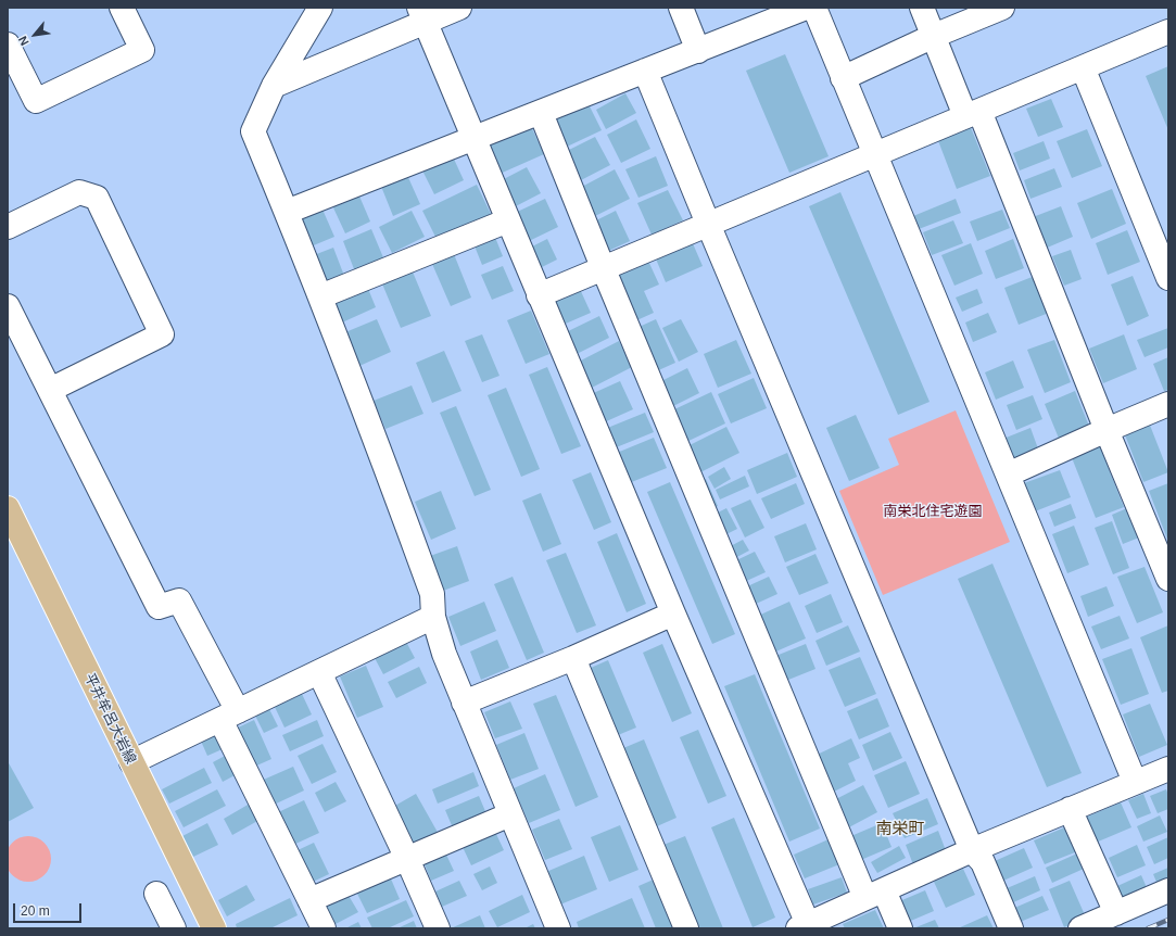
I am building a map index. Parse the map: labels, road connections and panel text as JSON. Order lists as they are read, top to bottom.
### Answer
{
  "streets": {
    "main road": ["平井牟呂大岩線"]
  },
  "districts": ["南栄町"],
  "parks": ["南栄北住宅遊園"],
  "scale_bar": "20 m",
  "north": "bottom left"
}
